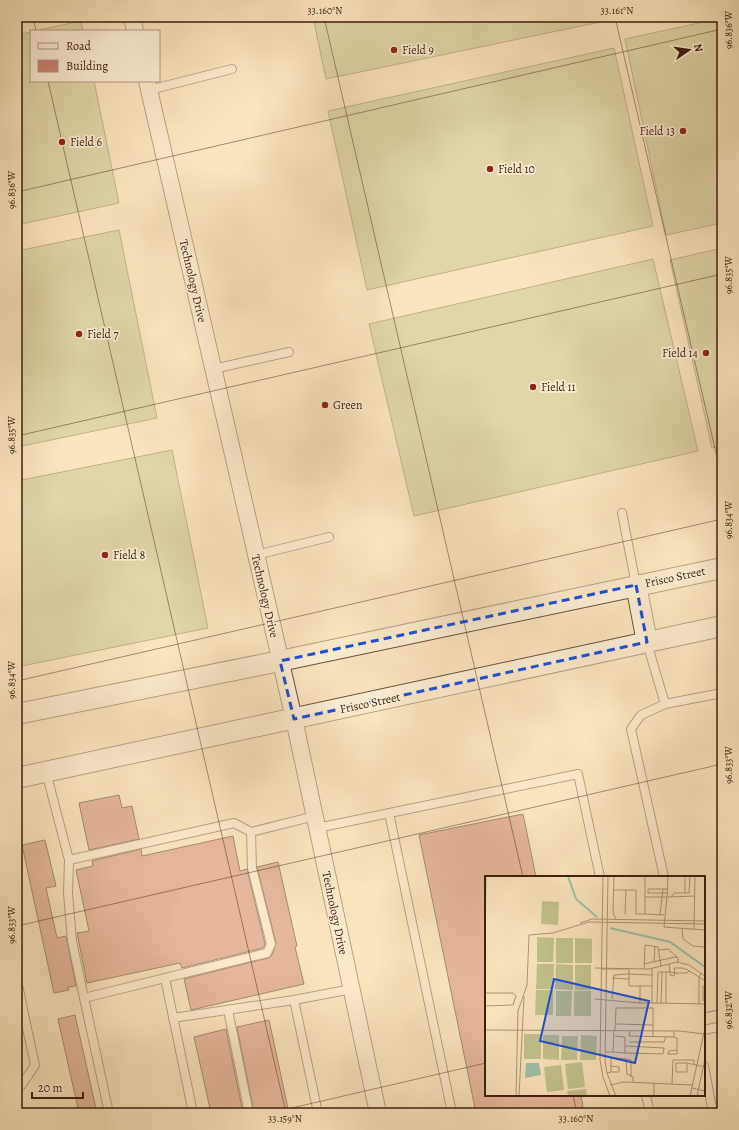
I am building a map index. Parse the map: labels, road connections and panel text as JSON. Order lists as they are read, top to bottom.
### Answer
{
  "streets": {
    "street": ["Technology Drive", "Frisco Street"]
  },
  "crossings": [
    ["Technology Drive", "Frisco Street"]
  ],
  "places": [
    "Field 9",
    "Field 13",
    "Field 6",
    "Field 10",
    "Field 7",
    "Field 14",
    "Field 11",
    "Green",
    "Field 8"
  ],
  "legend": ["Road", "Building"],
  "scale_bar": "20 m",
  "north": "right",
  "coordinates": [
    "33.160°N",
    "33.161°N",
    "96.836°W",
    "96.835°W",
    "96.834°W",
    "96.833°W",
    "96.832°W",
    "33.159°N"
  ]
}
